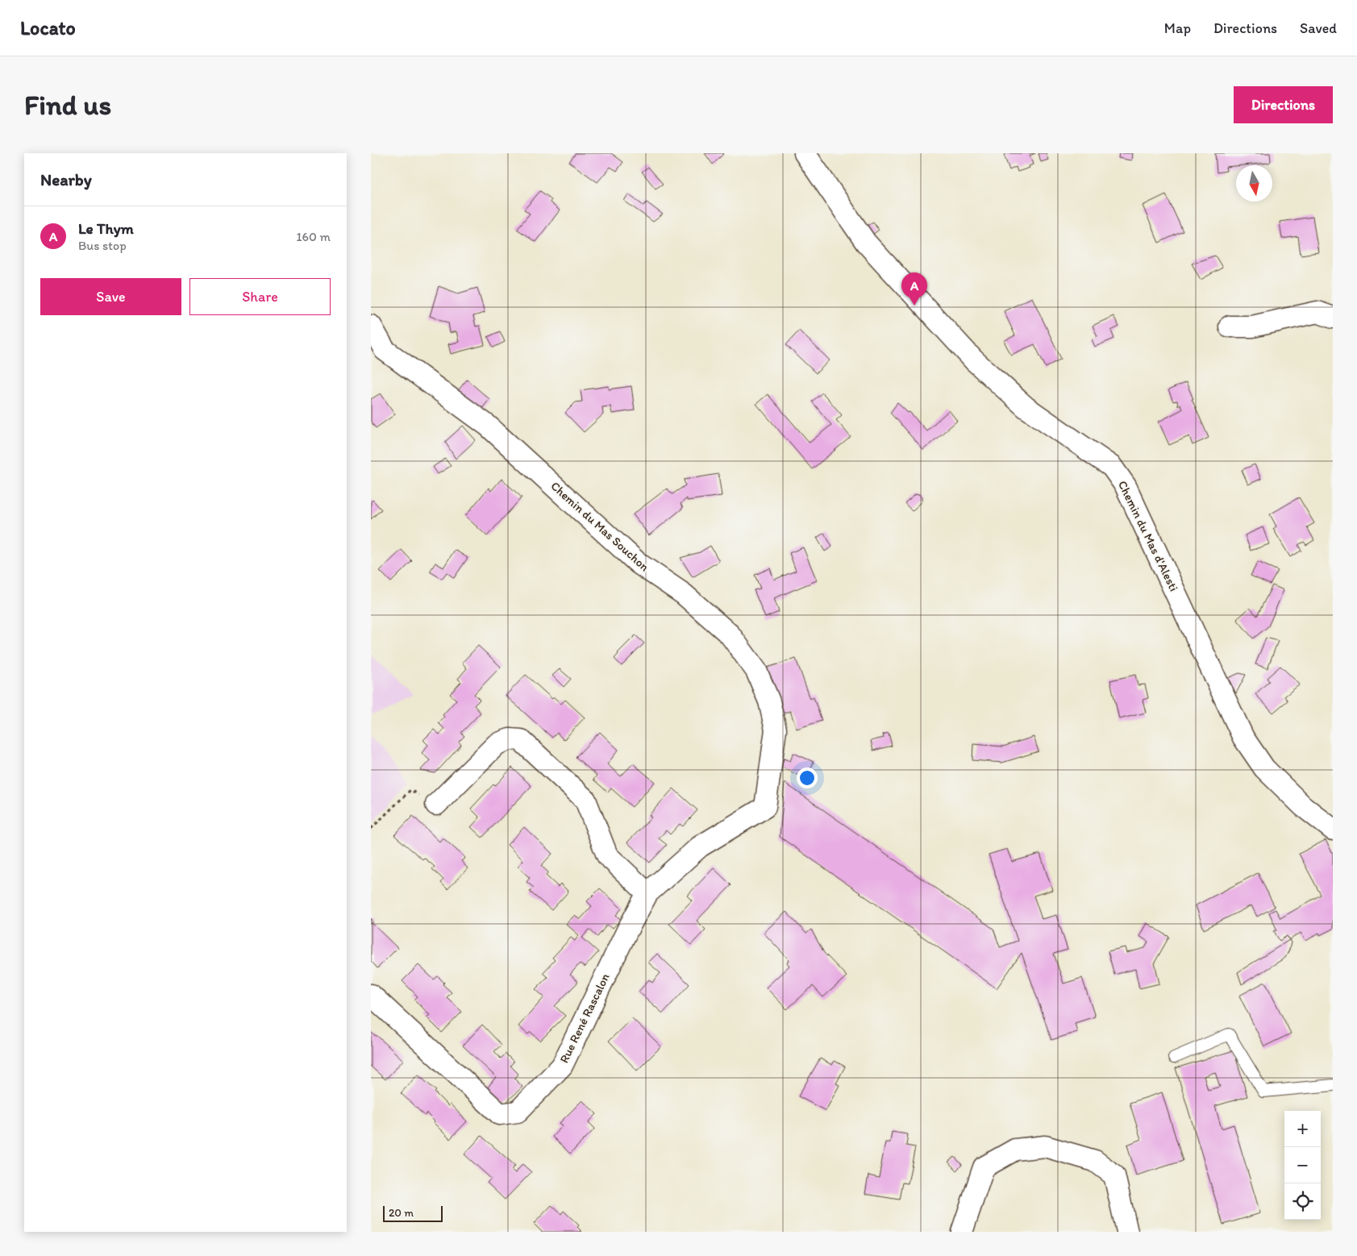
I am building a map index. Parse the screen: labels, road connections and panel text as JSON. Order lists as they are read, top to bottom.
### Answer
{
  "streets": {
    "street": ["Chemin du Mas Souchon", "Chemin du Mas d'Alesti", "Rue René Rascalon"]
  },
  "crossings": [
    ["Chemin du Mas Souchon", "Rue René Rascalon"]
  ],
  "scale_bar": "20 m",
  "north": "bottom",
  "page": {
    "header": "Locato",
    "nav": ["Map", "Directions", "Saved"],
    "buttons": [
      "Directions",
      ["Save", "Share"]
    ],
    "title": "Find us",
    "heading": "Nearby",
    "list": [
      {
        "mark": "A",
        "name": "Le Thym",
        "note": "Bus stop",
        "value": "160 m"
      }
    ],
    "pins": "A",
    "map_buttons": ["+", "−"],
    "scale": "20 m"
  }
}
